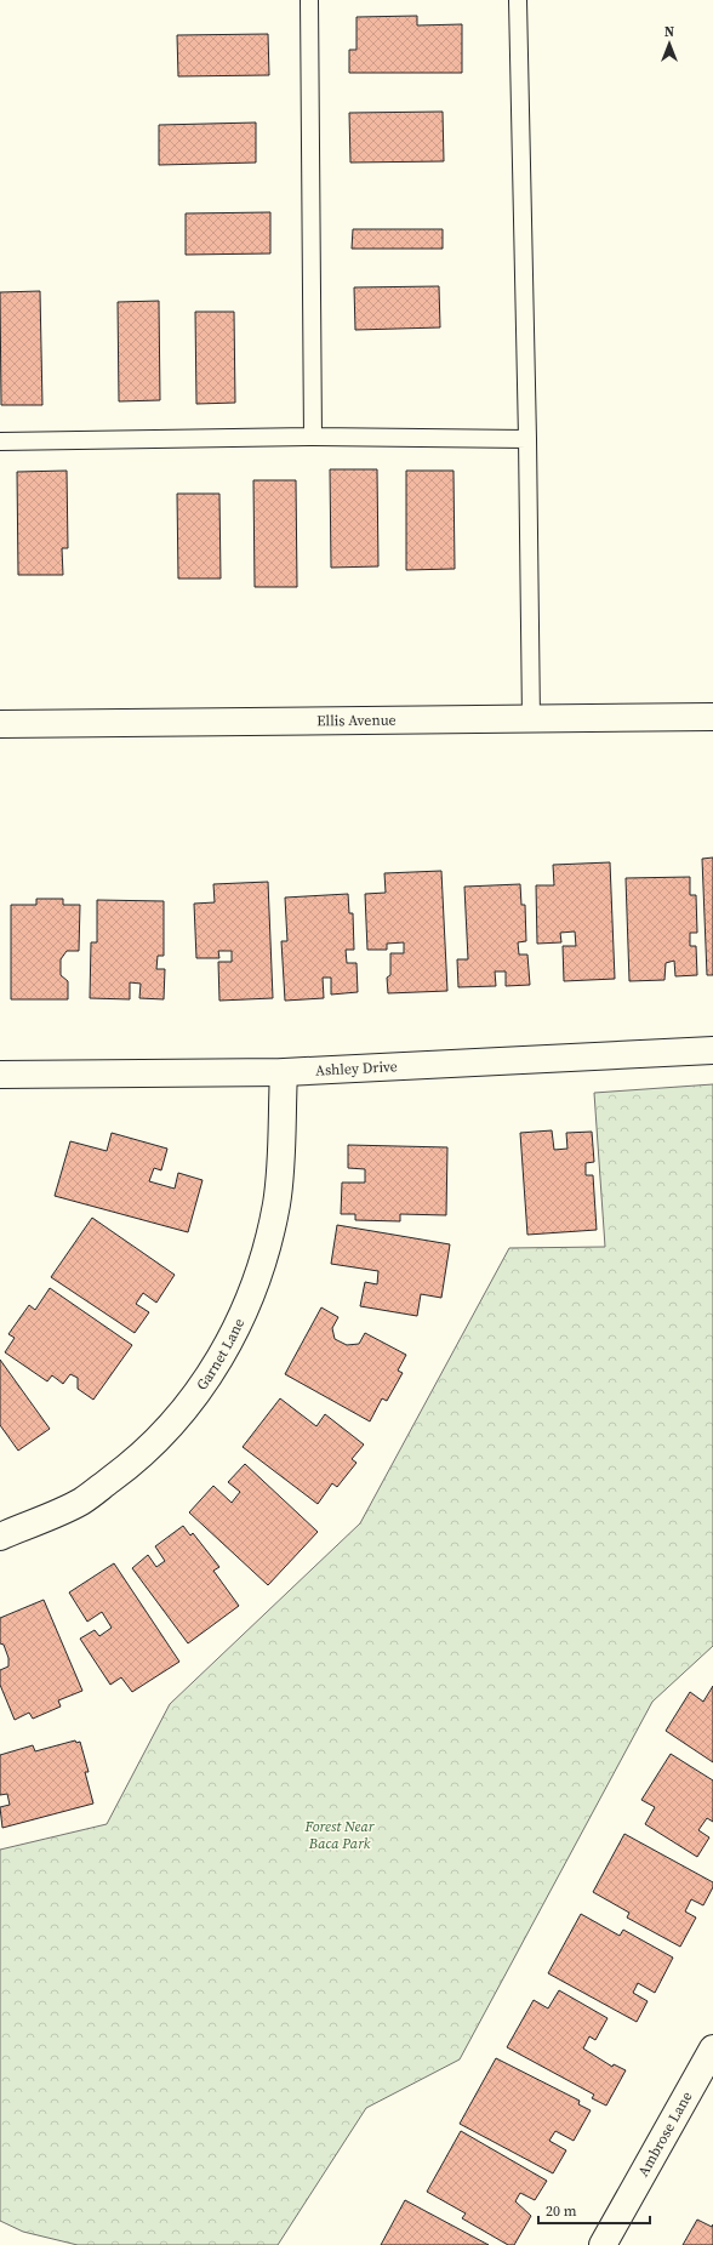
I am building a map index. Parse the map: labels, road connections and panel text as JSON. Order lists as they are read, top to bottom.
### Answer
{
  "streets": {
    "street": [
      "Ellis Avenue",
      "Ashley Drive",
      "Garnet Lane",
      "Ambrose Lane"
    ]
  },
  "crossings": [
    ["Ashley Drive", "Garnet Lane"]
  ],
  "parks": ["Forest Near Baca Park"],
  "scale_bar": "20 m",
  "north": "top"
}
